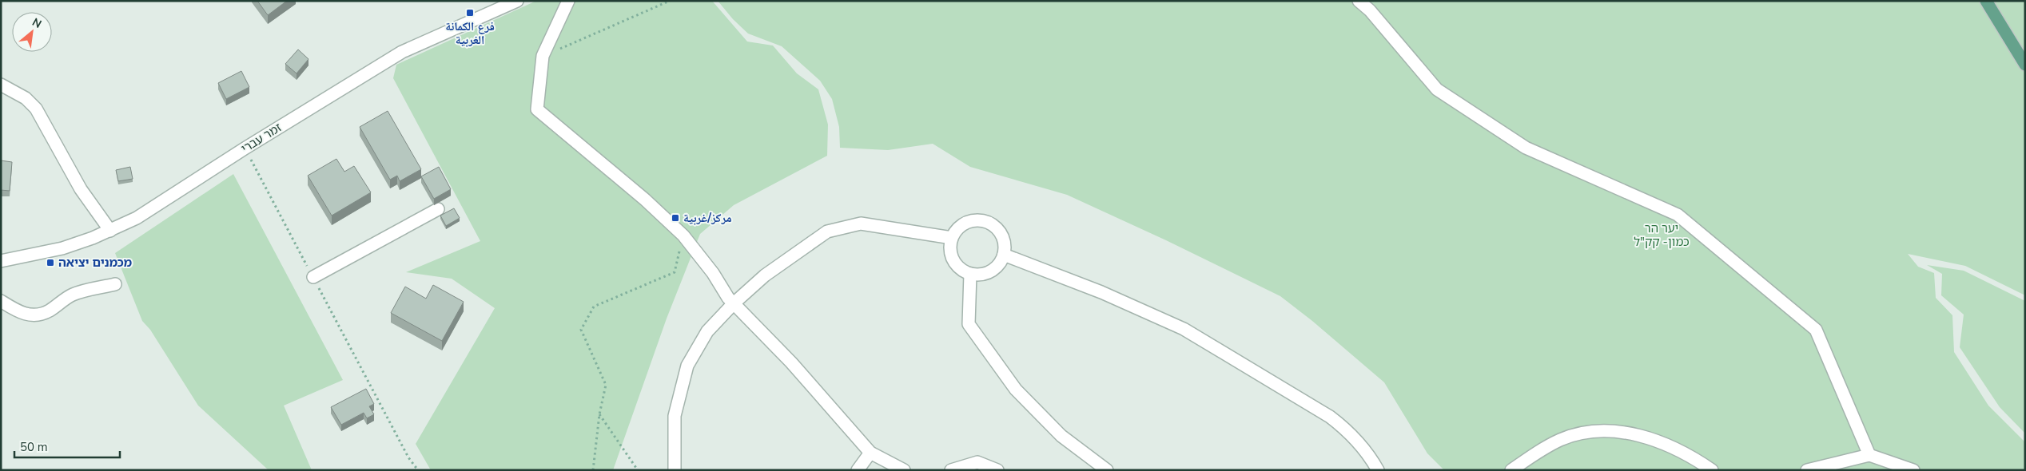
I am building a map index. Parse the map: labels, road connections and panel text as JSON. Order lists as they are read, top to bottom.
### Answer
{
  "streets": {
    "street": ["זמר עברי"]
  },
  "parks": ["יער הר כמון- קק\"ל"],
  "places": {
    "transit": ["فرع الكمانة الغربية", "مركز/غربية", "מכמנים יציאה"]
  },
  "scale_bar": "50 m",
  "north": "top right"
}
